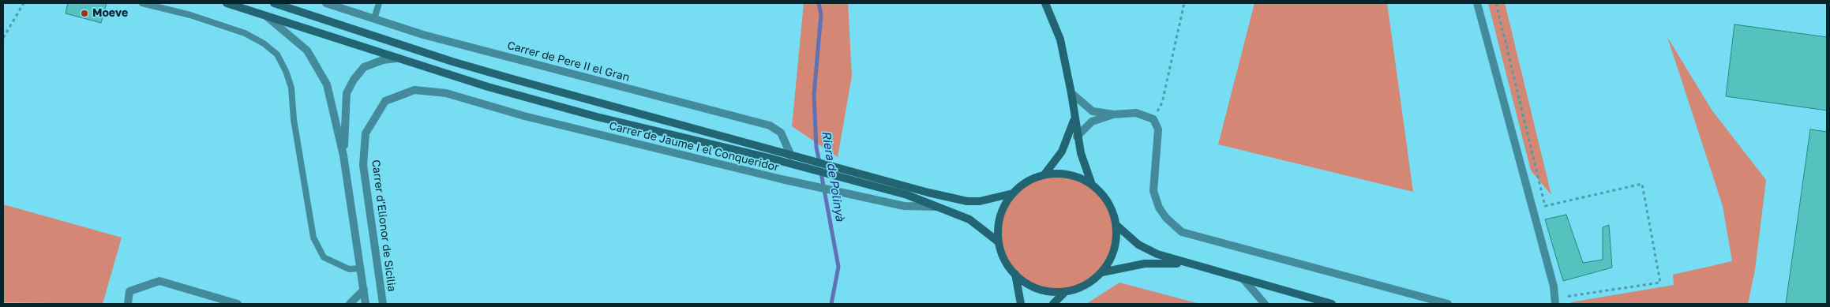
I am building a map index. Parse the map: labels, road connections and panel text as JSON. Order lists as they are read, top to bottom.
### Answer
{
  "streets": {
    "street": ["Carrer de Pere II el Gran", "Carrer de Jaume I el Conqueridor", "Carrer d'Elionor de Sicilia"]
  },
  "crossings": [
    ["Carrer de Jaume I el Conqueridor", "Carrer d'Elionor de Sicilia"]
  ],
  "water": ["Riera de Polinyà"],
  "places": ["Moeve"]
}
